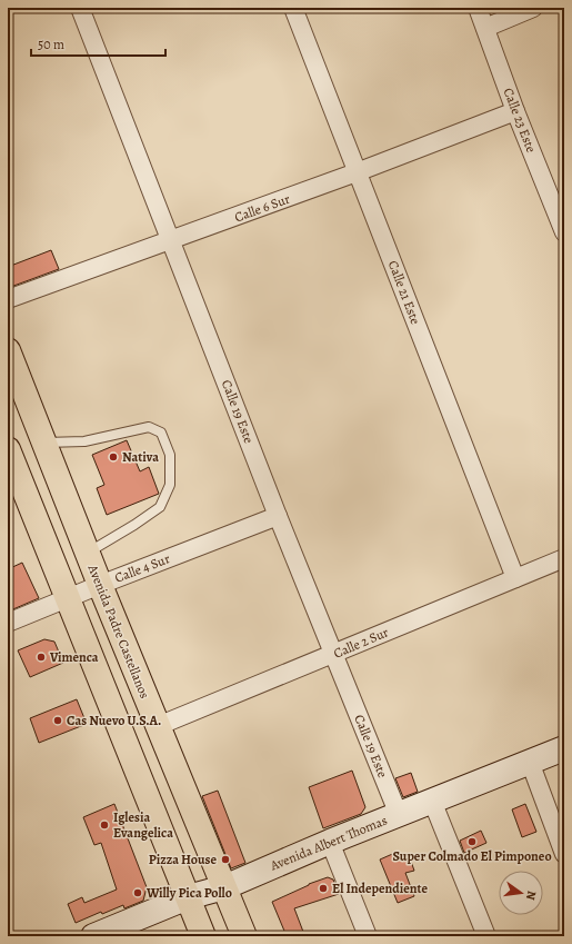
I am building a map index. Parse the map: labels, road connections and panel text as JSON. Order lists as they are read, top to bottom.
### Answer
{
  "streets": {
    "main road": ["Avenida Padre Castellanos", "Avenida Albert Thomas"],
    "street": [
      "Calle 23 Este",
      "Calle 6 Sur",
      "Calle 21 Este",
      "Calle 19 Este",
      "Calle 4 Sur",
      "Calle 2 Sur"
    ]
  },
  "crossings": [
    ["Calle 23 Este", "Calle 6 Sur"],
    ["Calle 6 Sur", "Calle 21 Este"],
    ["Calle 6 Sur", "Calle 19 Este"],
    ["Calle 21 Este", "Calle 2 Sur"],
    ["Calle 19 Este", "Calle 4 Sur"],
    ["Calle 19 Este", "Calle 2 Sur"],
    ["Calle 19 Este", "Avenida Albert Thomas"],
    ["Calle 4 Sur", "Avenida Padre Castellanos"],
    ["Avenida Padre Castellanos", "Calle 2 Sur"],
    ["Avenida Padre Castellanos", "Avenida Albert Thomas"]
  ],
  "places": [
    "Nativa",
    "Vimenca",
    "Cas Nuevo U.S.A.",
    "Iglesia Evangelica",
    "Super Colmado El Pimponeo",
    "Pizza House",
    "El Independiente",
    "Willy Pica Pollo"
  ],
  "scale_bar": "50 m",
  "north": "right"
}
